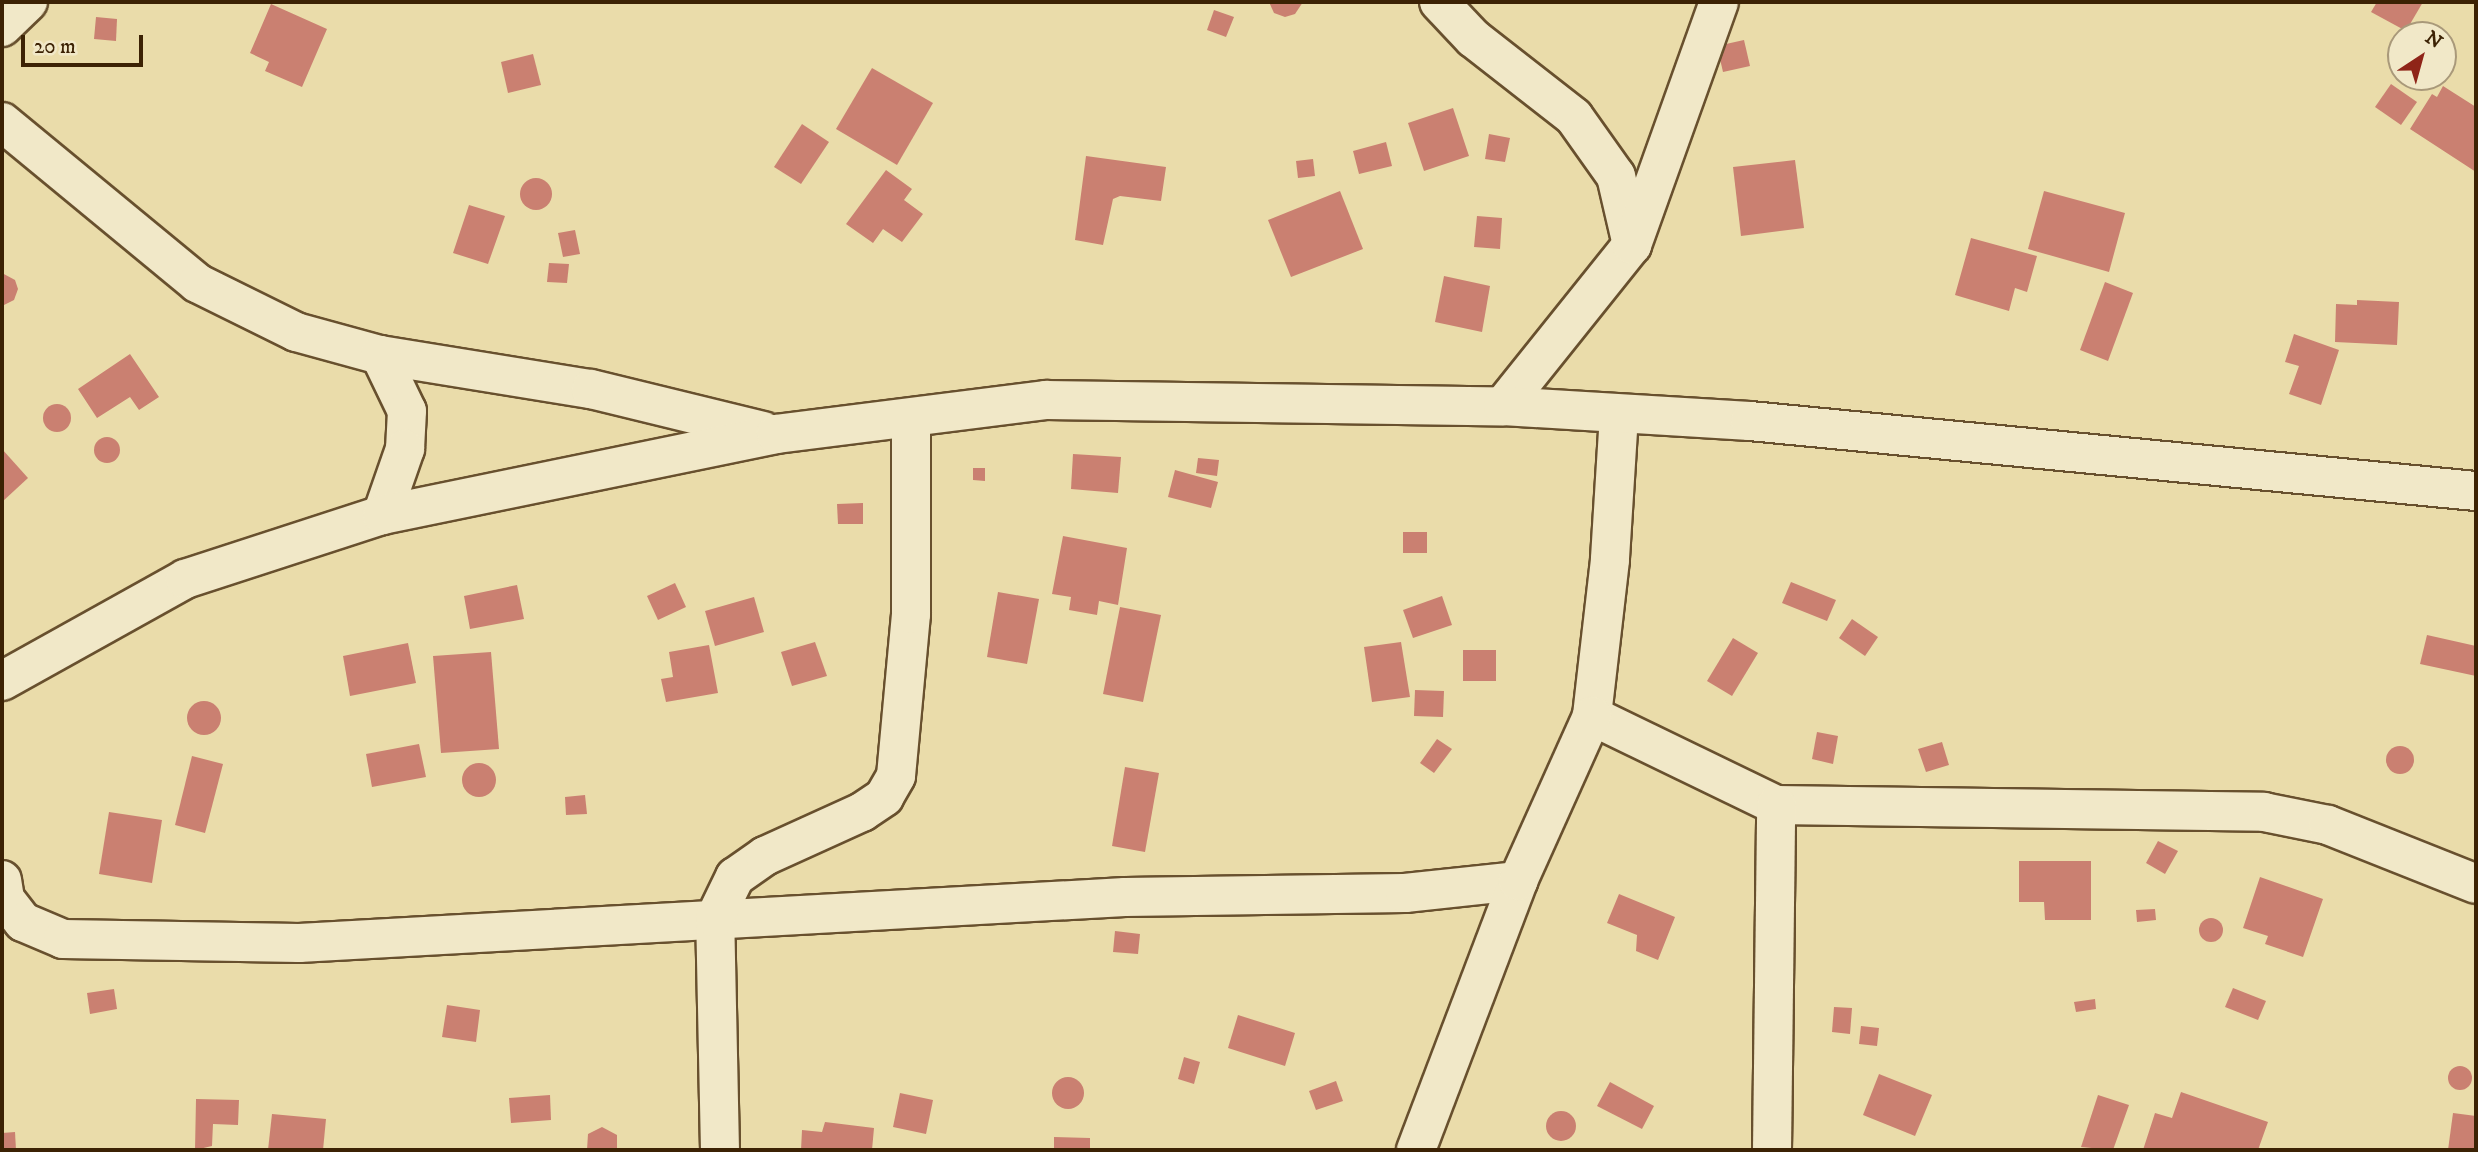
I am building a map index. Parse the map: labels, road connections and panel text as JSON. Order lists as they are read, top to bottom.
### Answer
{
  "scale_bar": "20 m",
  "north": "top right"
}
